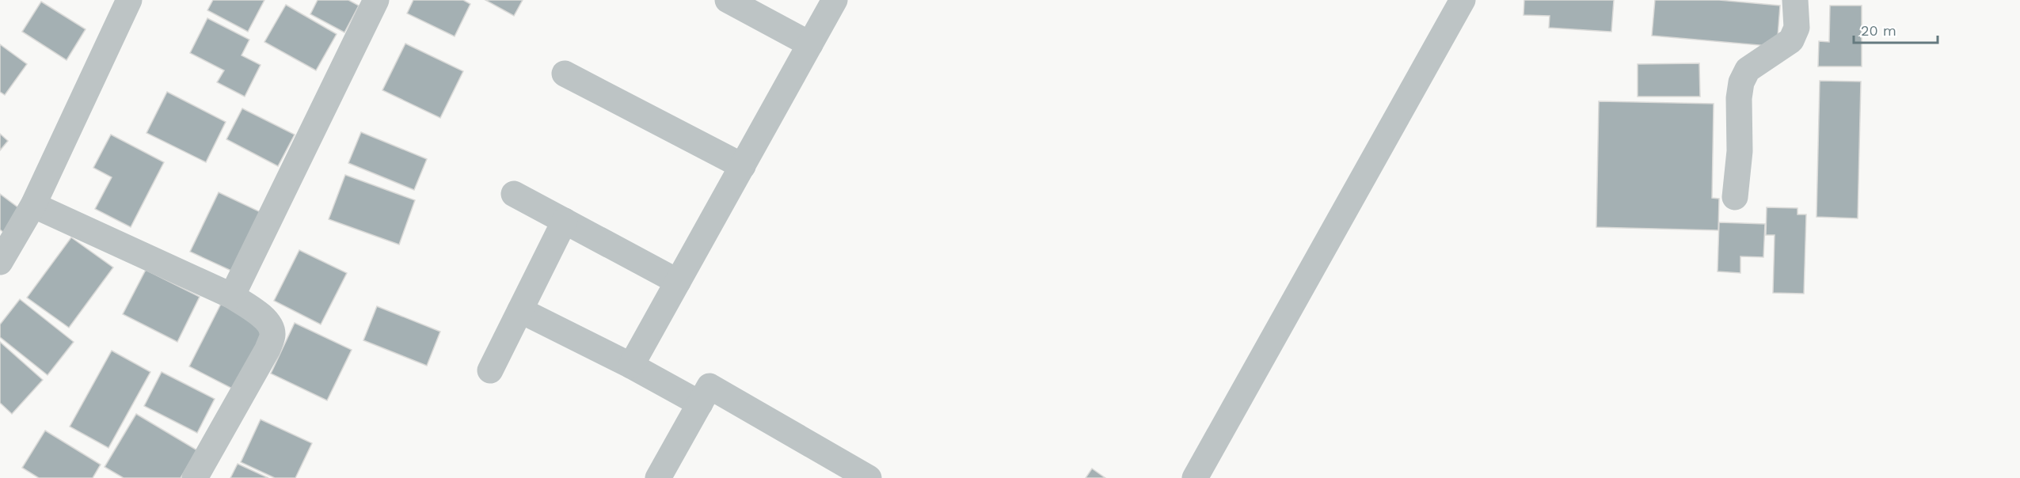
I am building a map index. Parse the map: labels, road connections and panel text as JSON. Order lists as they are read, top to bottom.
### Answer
{
  "scale_bar": "20 m"
}
